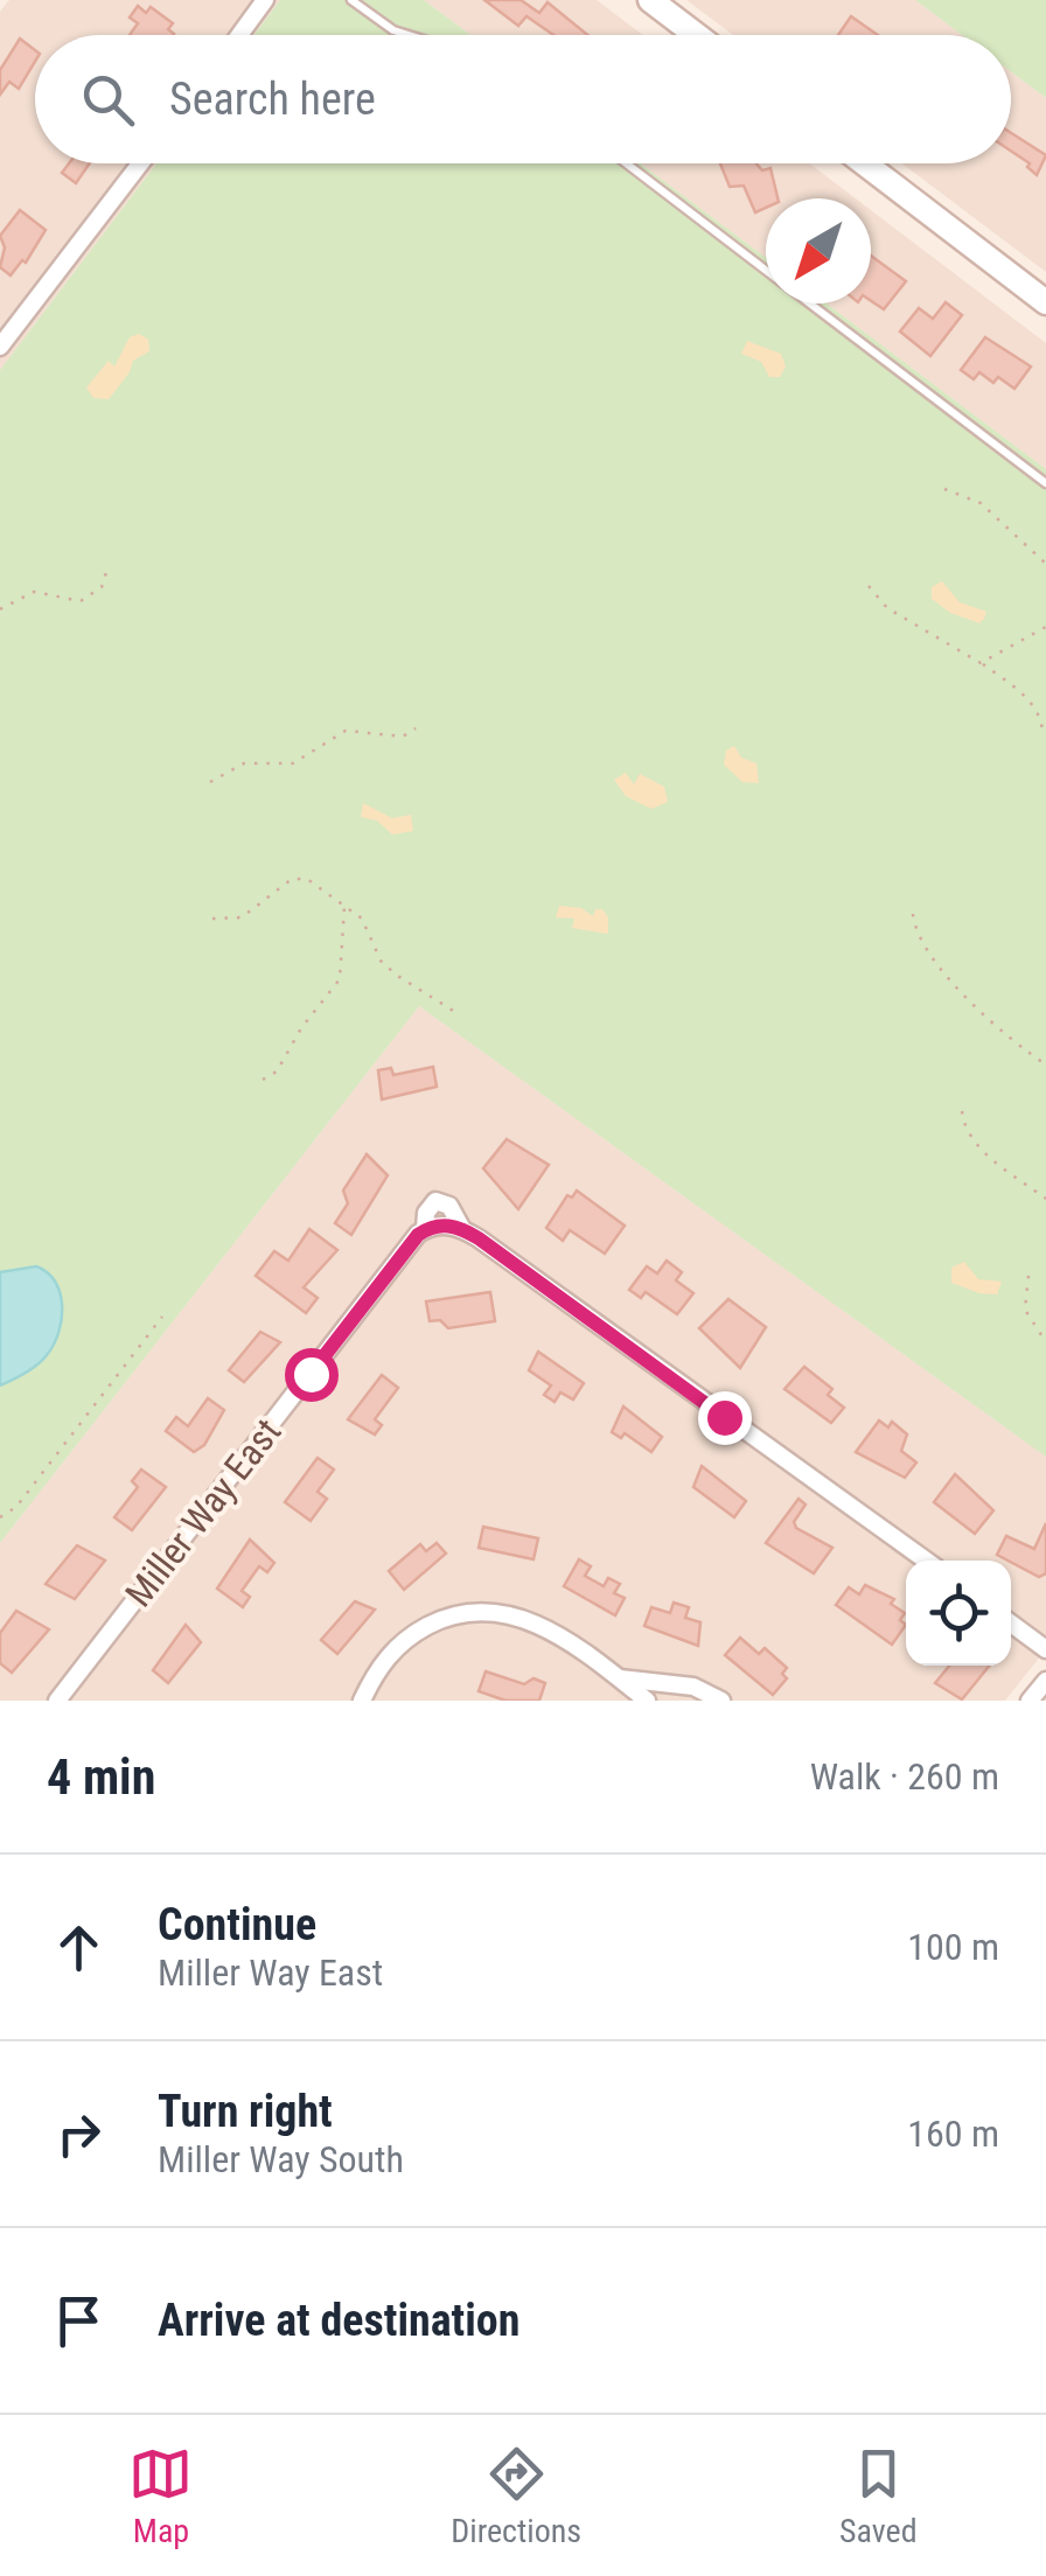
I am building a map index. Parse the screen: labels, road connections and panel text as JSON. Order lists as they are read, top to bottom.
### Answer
{
  "streets": {
    "street": ["Miller Way East"]
  },
  "north": "bottom left",
  "page": {
    "search": "Search here",
    "heading": ["4 min", "Walk · 260 m"],
    "list": [
      ["Continue", "Miller Way East", "100 m"],
      ["Turn right", "Miller Way South", "160 m"],
      "Arrive at destination"
    ],
    "nav": ["Map", "Directions", "Saved"]
  }
}
